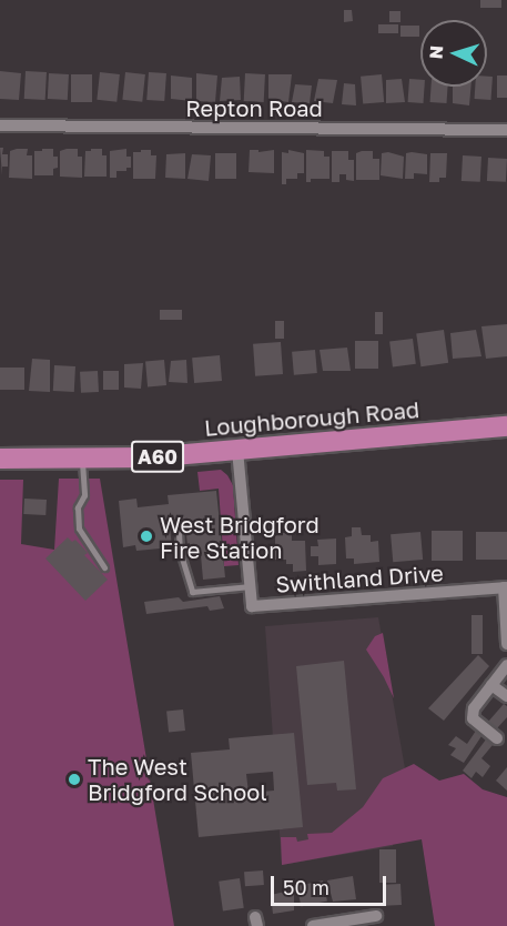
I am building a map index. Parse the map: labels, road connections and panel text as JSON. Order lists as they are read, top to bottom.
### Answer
{
  "streets": {
    "main road": ["Loughborough Road", "A60"],
    "street": ["Repton Road", "Swithland Drive"]
  },
  "crossings": [
    ["Loughborough Road", "Swithland Drive"]
  ],
  "places": ["West Bridgford Fire Station", "The West Bridgford School"],
  "scale_bar": "50 m",
  "north": "left"
}
